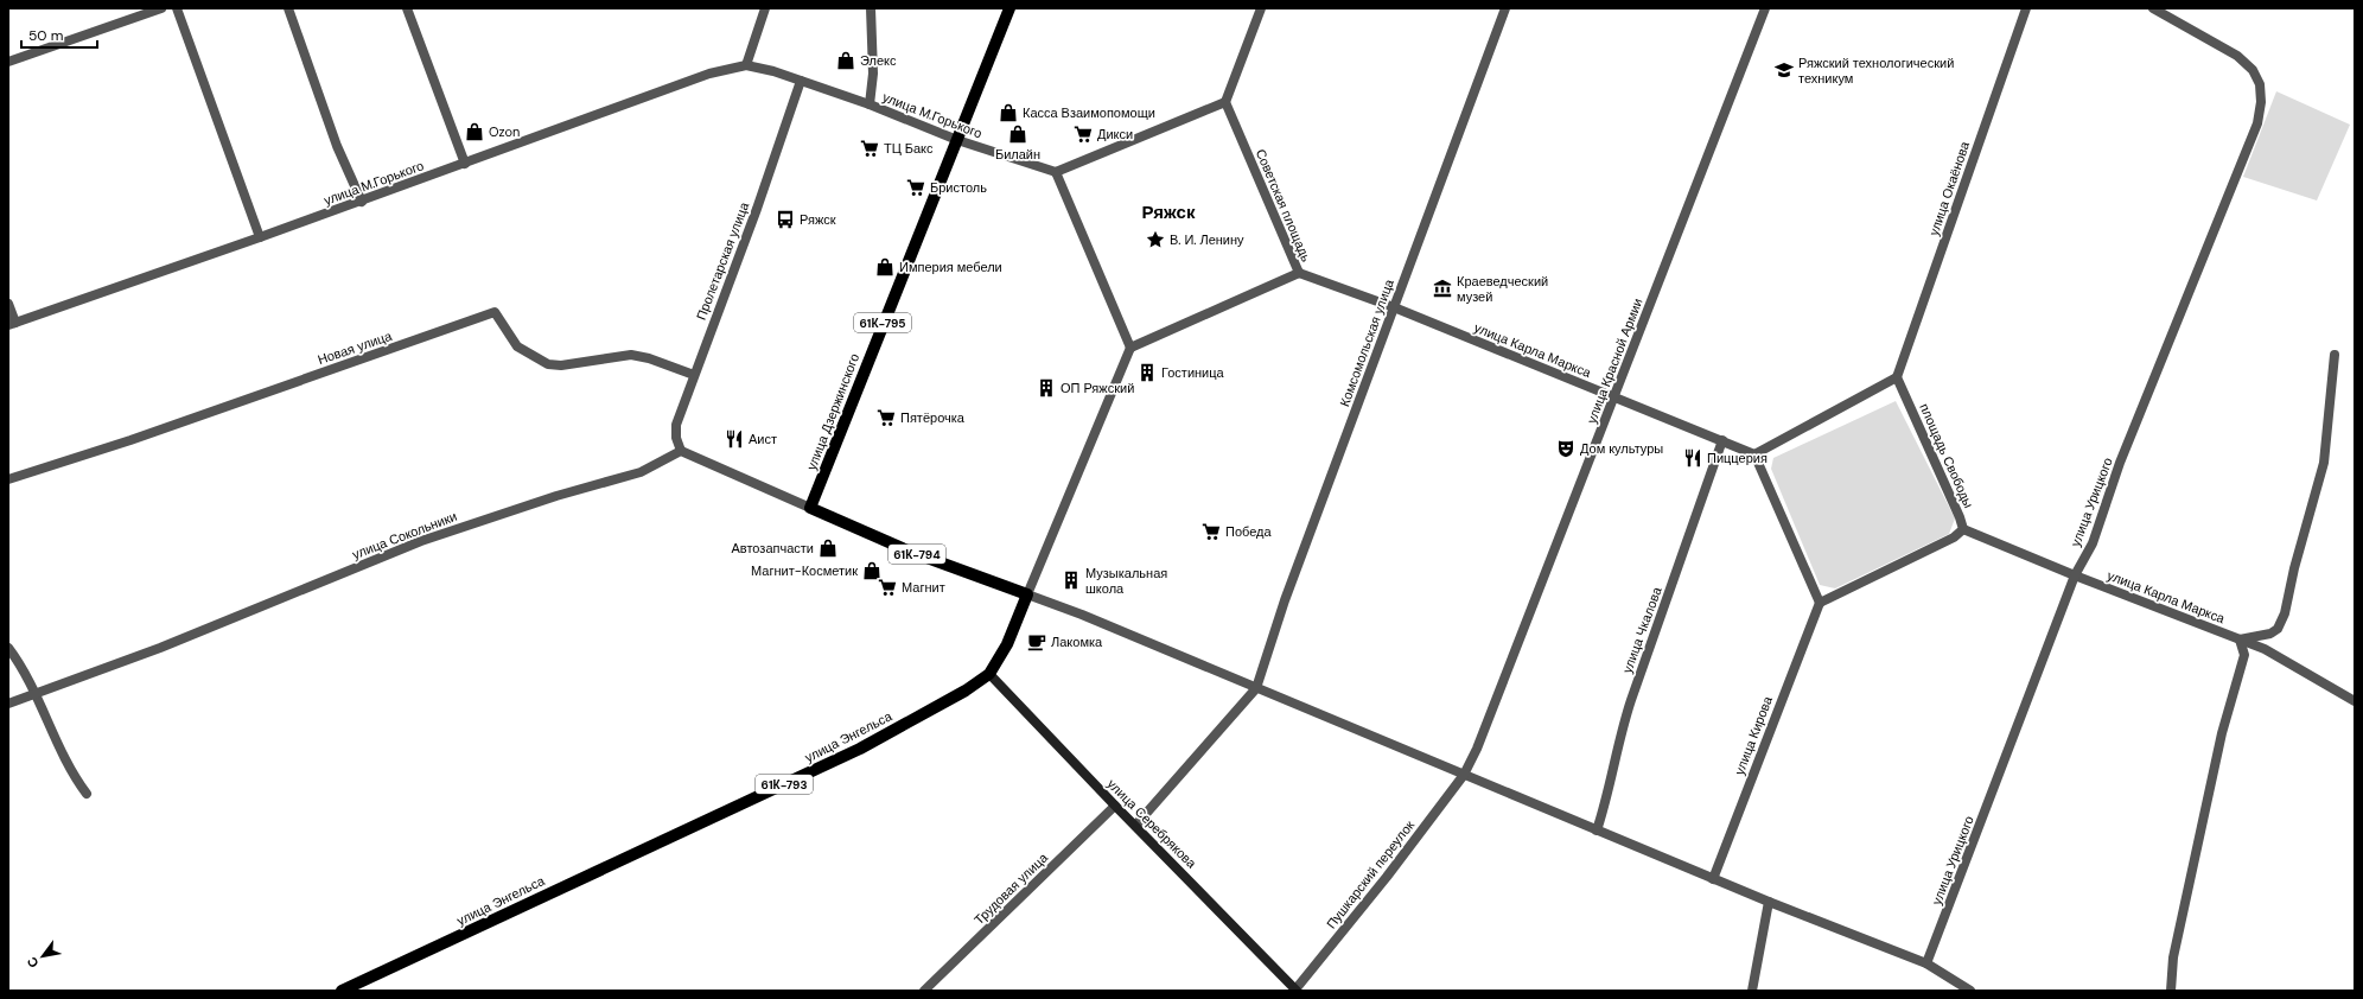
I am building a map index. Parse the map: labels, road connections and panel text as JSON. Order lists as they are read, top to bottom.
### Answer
{
  "streets": {
    "main road": [
      "61К-795",
      "улица Дзержинского",
      "61К-794",
      "улица Энгельса",
      "61К-793",
      "улица Серебрякова"
    ],
    "street": [
      "улица М.Горького",
      "улица Окаёнова",
      "Советская площадь",
      "Пролетарская улица",
      "Комсомольская улица",
      "Новая улица",
      "улица Карла Маркса",
      "улица Красной Армии",
      "площадь Свободы",
      "улица Урицкого",
      "улица Сокольники",
      "улица Чкалова",
      "улица Кирова",
      "Пушкарский переулок",
      "Трудовая улица"
    ]
  },
  "crossings": [
    ["улица М.Горького", "Пролетарская улица"],
    ["улица М.Горького", "улица Дзержинского"],
    ["улица Окаёнова", "площадь Свободы"],
    ["Советская площадь", "улица Карла Маркса"],
    ["Советская площадь", "улица Энгельса"],
    ["Пролетарская улица", "Новая улица"],
    ["Пролетарская улица", "улица Сокольники"],
    ["Комсомольская улица", "улица Карла Маркса"],
    ["улица Карла Маркса", "улица Красной Армии"],
    ["улица Карла Маркса", "площадь Свободы"],
    ["улица Карла Маркса", "улица Урицкого"],
    ["улица Карла Маркса", "улица Чкалова"],
    ["улица Красной Армии", "Пушкарский переулок"],
    ["улица Дзержинского", "61К-794"],
    ["площадь Свободы", "улица Кирова"],
    ["61К-794", "улица Энгельса"],
    ["улица Энгельса", "улица Серебрякова"],
    ["улица Серебрякова", "Пушкарский переулок"],
    ["улица Серебрякова", "Трудовая улица"]
  ],
  "districts": ["Ряжск"],
  "places": {
    "shop": [
      "Элекс",
      "Касса Взаимопомощи",
      "Ozon",
      "Билайн",
      "Империя мебели",
      "Автозапчасти",
      "Магнит-Косметик"
    ],
    "school or university": ["Ряжский технологический техникум"],
    "supermarket": [
      "Дикси",
      "ТЦ Бакс",
      "Бристоль",
      "Пятёрочка",
      "Победа",
      "Магнит"
    ],
    "bus stop": ["Ряжск"],
    "place": ["В. И. Ленину"],
    "museum": ["Краеведческий музей"],
    "building": ["Гостиница", "ОП Ряжский", "Музыкальная школа"],
    "restaurant": ["Аист", "Пиццерия"],
    "theatre": ["Дом культуры"],
    "cafe": ["Лакомка"]
  },
  "scale_bar": "50 m",
  "north": "bottom left"
}
